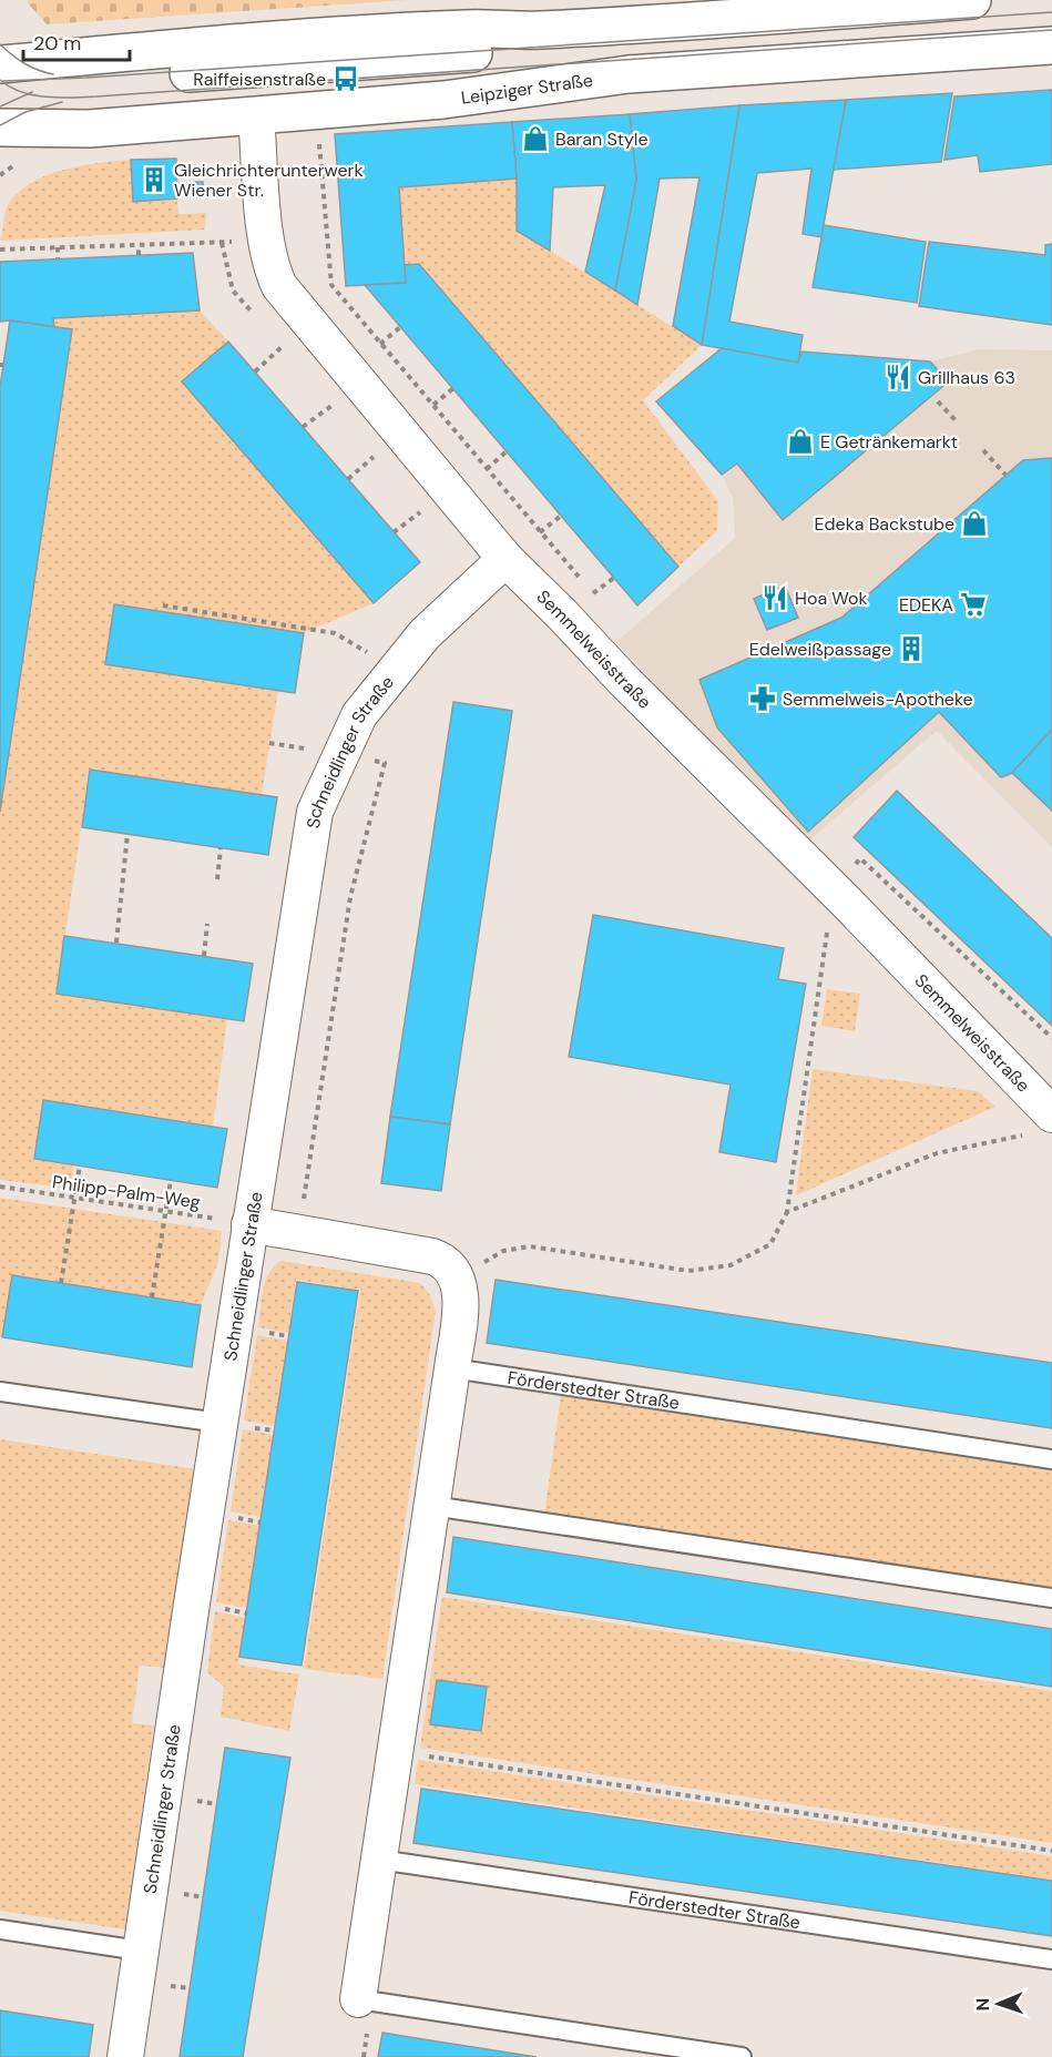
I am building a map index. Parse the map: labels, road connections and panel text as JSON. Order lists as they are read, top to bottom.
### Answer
{
  "streets": {
    "main road": ["Leipziger Straße"],
    "street": ["Semmelweisstraße", "Schneidlinger Straße"],
    "lane": ["Förderstedter Straße"],
    "path": ["Philipp-Palm-Weg"]
  },
  "crossings": [
    ["Leipziger Straße", "Semmelweisstraße"],
    ["Semmelweisstraße", "Schneidlinger Straße"],
    ["Schneidlinger Straße", "Philipp-Palm-Weg"]
  ],
  "places": {
    "bus stop": ["Raiffeisenstraße"],
    "shop": ["Baran Style", "E Getränkemarkt", "Edeka Backstube"],
    "building": ["Gleichrichterunterwerk Wiener Str.", "Edelweißpassage"],
    "restaurant": ["Grillhaus 63", "Hoa Wok"],
    "supermarket": ["EDEKA"],
    "pharmacy": ["Semmelweis-Apotheke"]
  },
  "scale_bar": "20 m",
  "north": "left"
}
